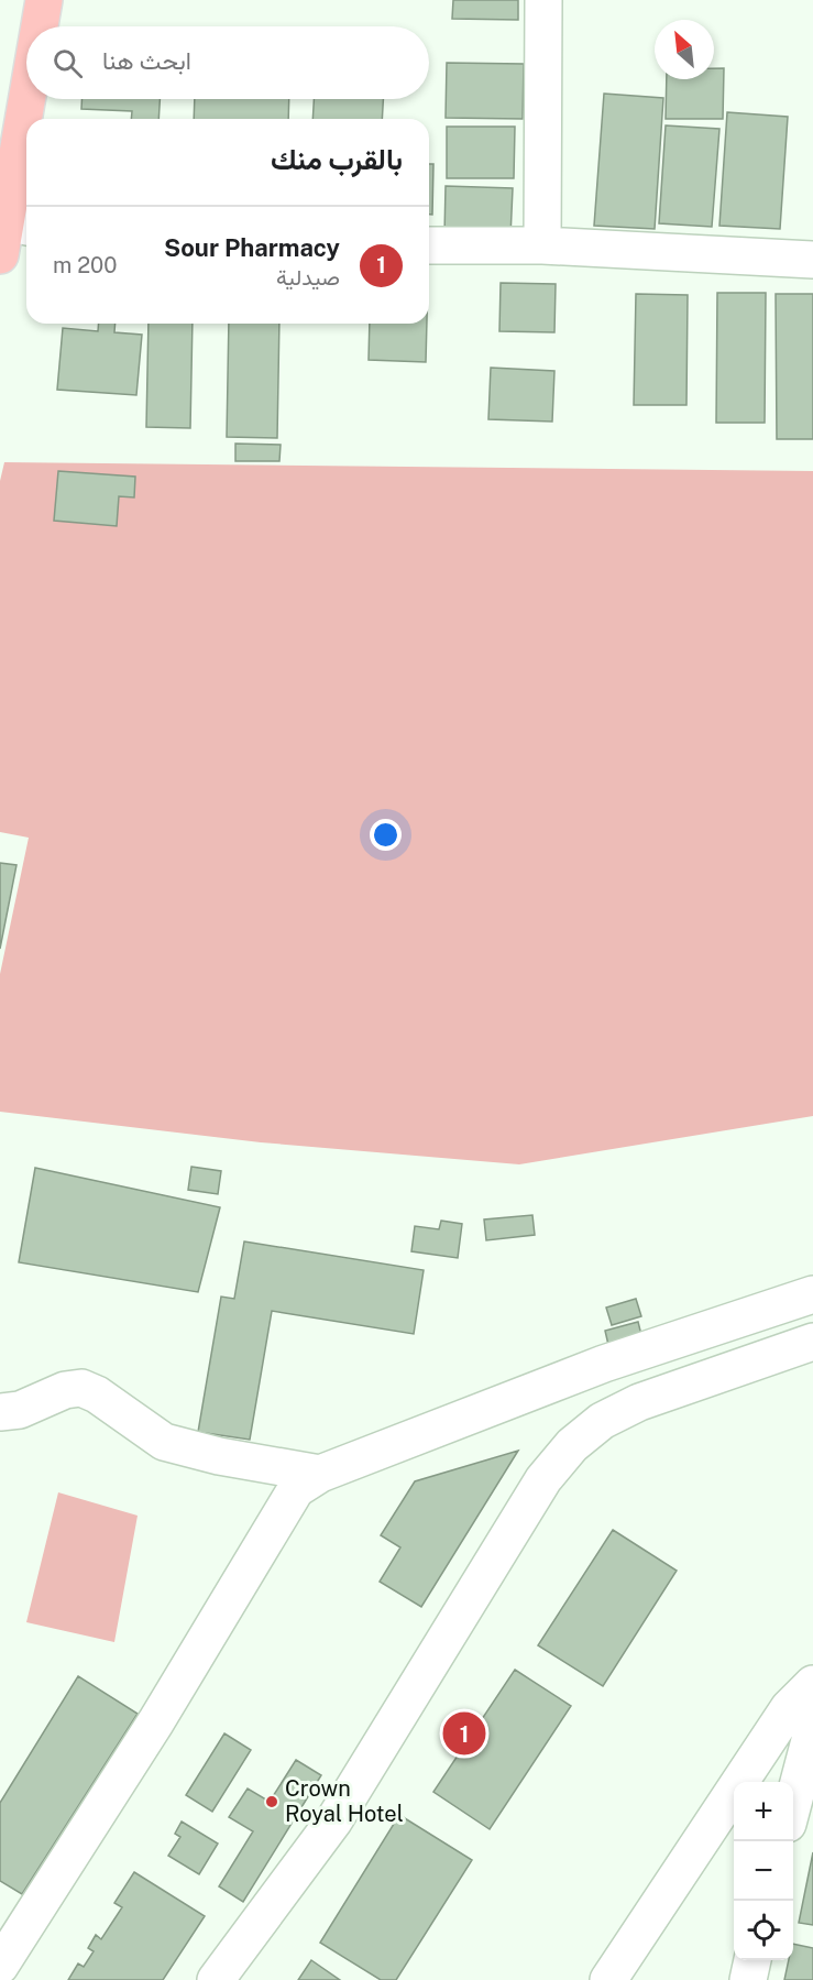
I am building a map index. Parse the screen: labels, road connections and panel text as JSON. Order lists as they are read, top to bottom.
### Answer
{
  "places": ["Crown Royal Hotel"],
  "north": "top left",
  "page": {
    "search": "ابحث هنا",
    "heading": "بالقرب منك",
    "list": [
      {
        "mark": "1",
        "name": "Sour Pharmacy",
        "note": "صيدلية",
        "value": "200 m"
      }
    ],
    "pins": "1",
    "map_buttons": ["+", "−"]
  }
}
